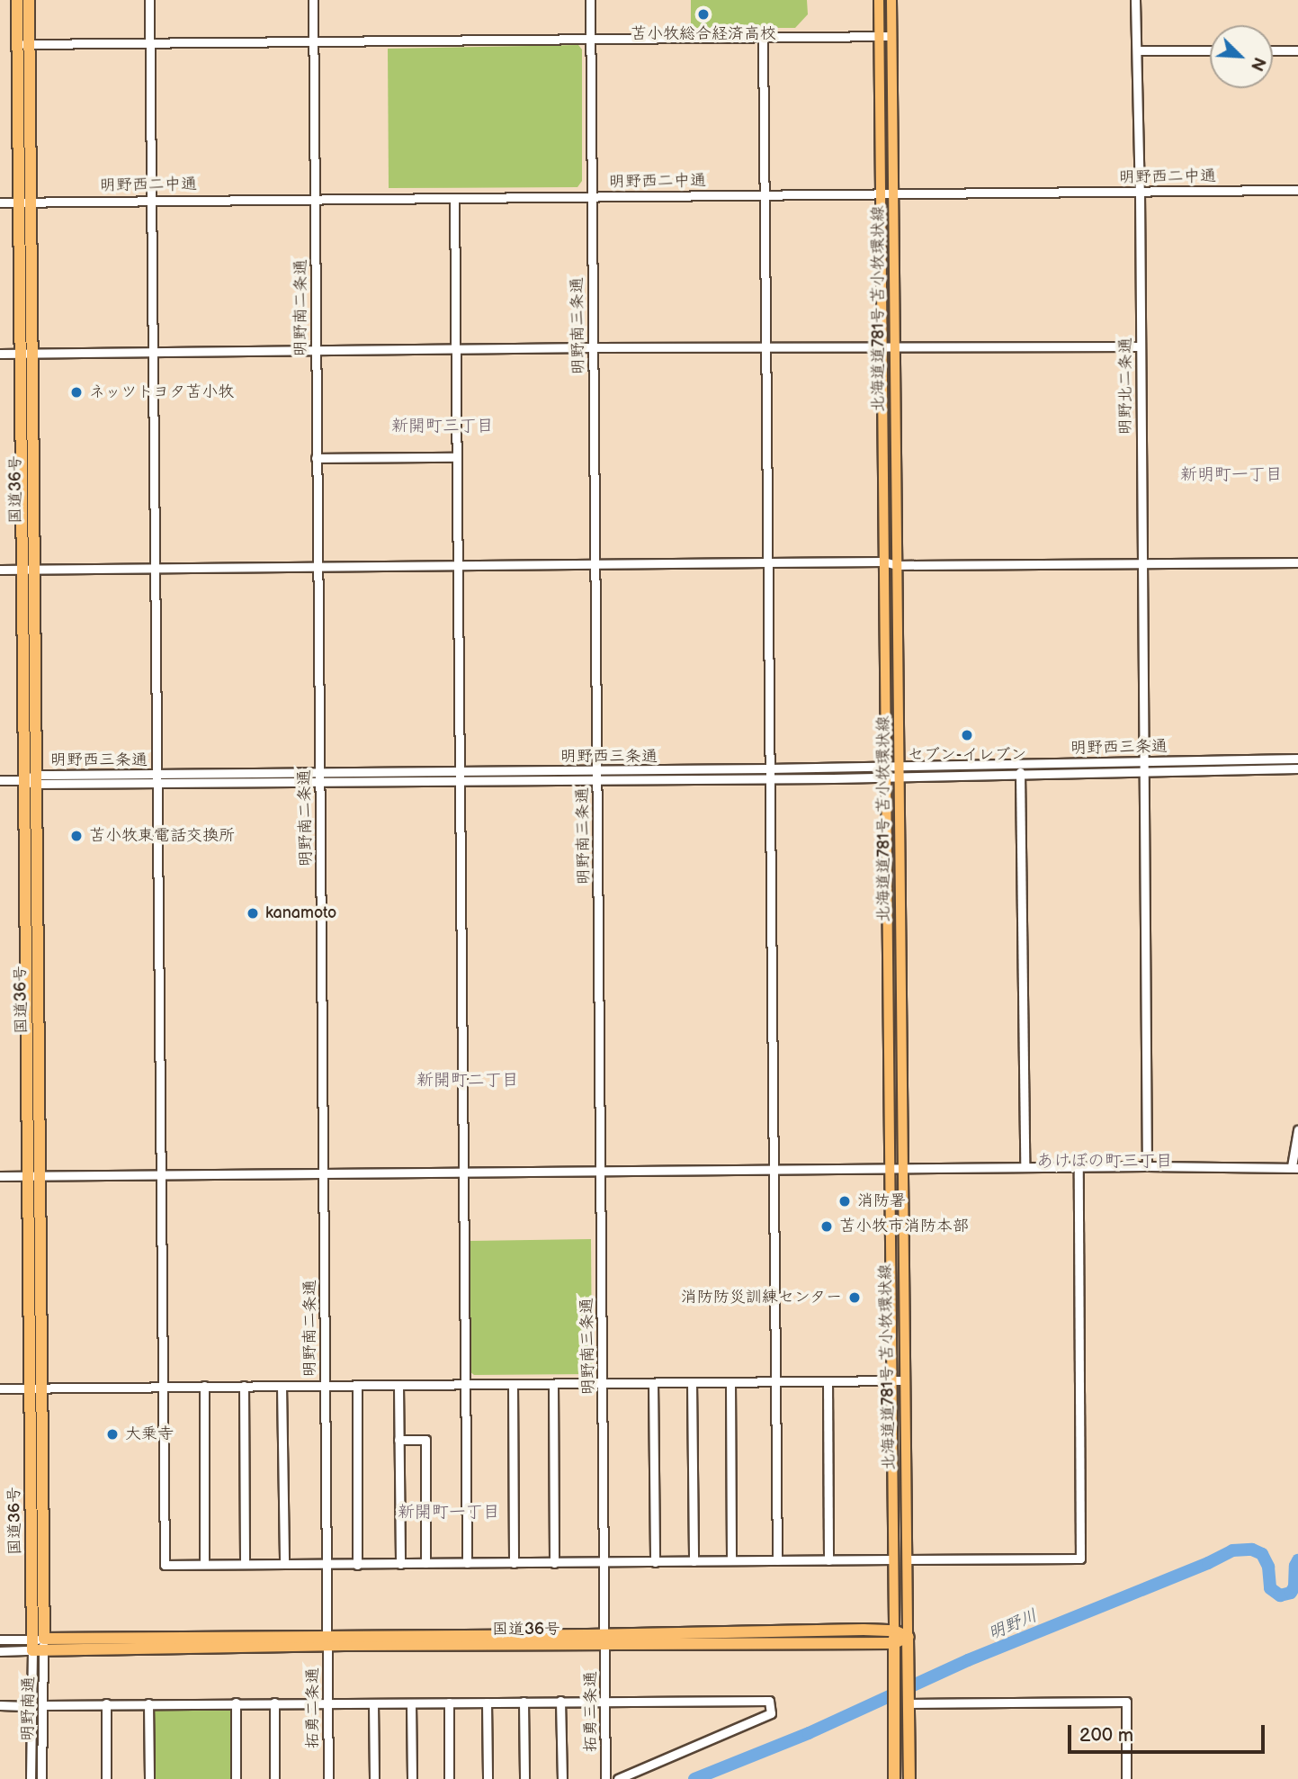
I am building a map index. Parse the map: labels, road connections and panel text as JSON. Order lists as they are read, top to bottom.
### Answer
{
  "streets": {
    "highway": ["国道36号"],
    "main road": ["北海道道781号 苫小牧環状線"],
    "street": [
      "明野西二中通",
      "明野南二条通",
      "明野南三条通",
      "明野北二条通",
      "明野西三条通",
      "拓勇二条通",
      "明野南通",
      "拓勇三条通"
    ]
  },
  "crossings": [
    ["明野西二中通", "明野南二条通"],
    ["明野西二中通", "北海道道781号 苫小牧環状線"],
    ["明野西二中通", "明野南三条通"],
    ["明野西二中通", "明野北二条通"],
    ["明野西二中通", "国道36号"],
    ["明野南二条通", "国道36号"],
    ["明野南二条通", "明野西三条通"],
    ["明野南二条通", "拓勇二条通"],
    ["北海道道781号 苫小牧環状線", "国道36号"],
    ["北海道道781号 苫小牧環状線", "明野西三条通"],
    ["明野南三条通", "国道36号"],
    ["明野南三条通", "明野西三条通"],
    ["明野南三条通", "拓勇三条通"],
    ["明野北二条通", "明野西三条通"],
    ["国道36号", "明野西三条通"],
    ["国道36号", "拓勇二条通"],
    ["国道36号", "明野南通"],
    ["国道36号", "拓勇三条通"]
  ],
  "districts": [
    "新開町三丁目",
    "新明町一丁目",
    "新開町二丁目",
    "あけぼの町三丁目",
    "新開町一丁目"
  ],
  "water": ["明野川"],
  "places": [
    "苫小牧総合経済高校",
    "ネッツトヨタ苫小牧",
    "セブン-イレブン",
    "苫小牧東電話交換所",
    "kanamoto",
    "消防署",
    "苫小牧市消防本部",
    "消防防災訓練センター",
    "大乗寺"
  ],
  "scale_bar": "200 m",
  "north": "bottom right"
}
